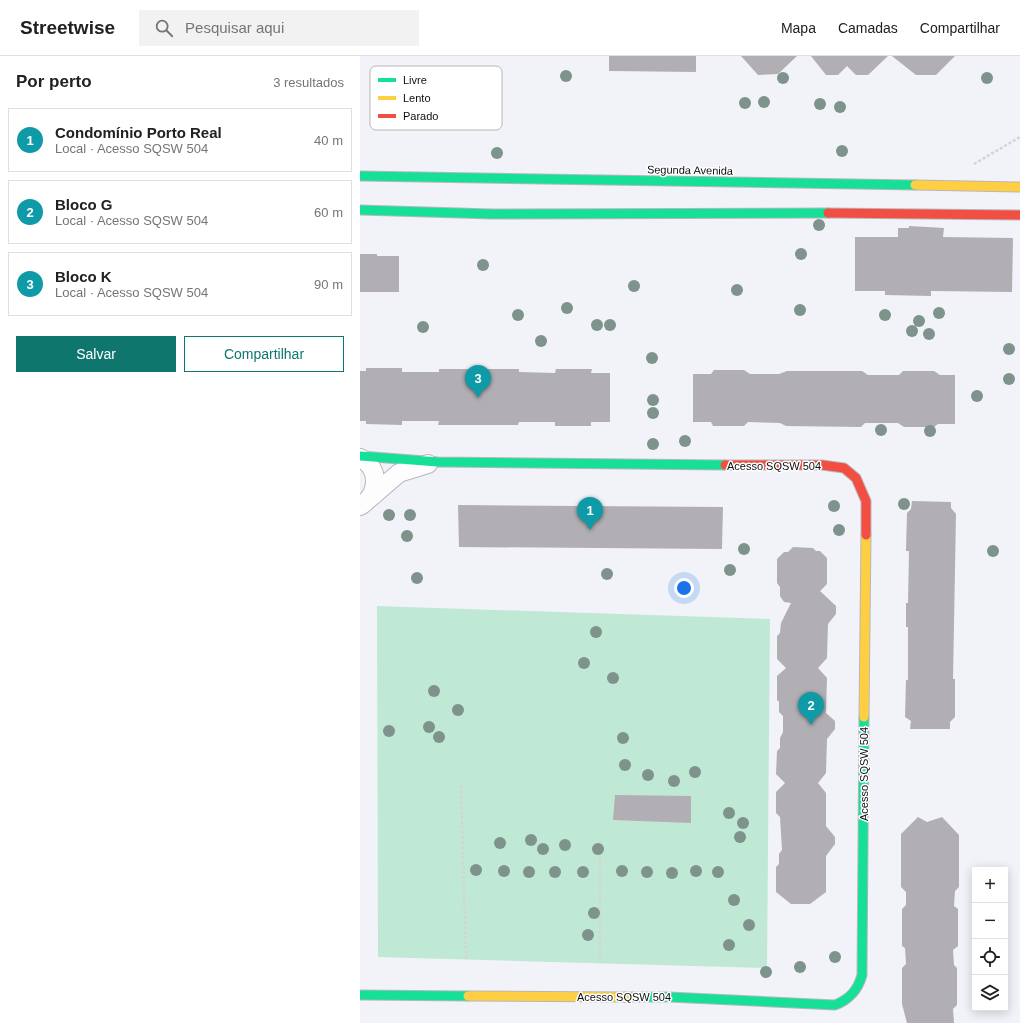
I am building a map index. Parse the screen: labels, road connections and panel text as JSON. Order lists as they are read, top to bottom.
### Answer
{
  "streets": {
    "street": ["Segunda Avenida", "Acesso SQSW 504"]
  },
  "legend": ["Livre", "Lento", "Parado"],
  "page": {
    "header": "Streetwise",
    "search": "Pesquisar aqui",
    "nav": ["Mapa", "Camadas", "Compartilhar"],
    "heading": ["Por perto", "3 resultados"],
    "list": [
      {
        "mark": "1",
        "name": "Condomínio Porto Real",
        "note": "Local · Acesso SQSW 504",
        "value": "40 m"
      },
      {
        "mark": "2",
        "name": "Bloco G",
        "note": "Local · Acesso SQSW 504",
        "value": "60 m"
      },
      {
        "mark": "3",
        "name": "Bloco K",
        "note": "Local · Acesso SQSW 504",
        "value": "90 m"
      }
    ],
    "buttons": ["Salvar", "Compartilhar"],
    "pins": ["3", "1", "2"],
    "map_buttons": ["+", "−"]
  }
}
